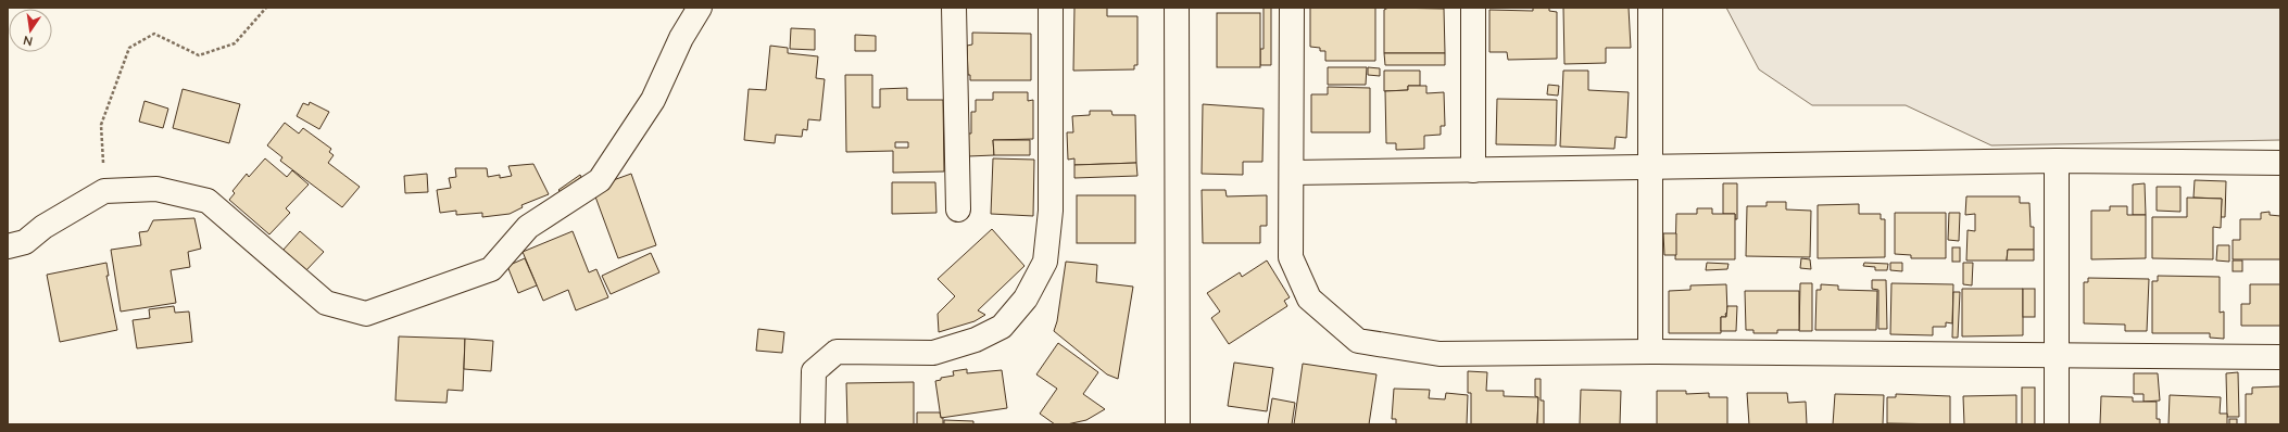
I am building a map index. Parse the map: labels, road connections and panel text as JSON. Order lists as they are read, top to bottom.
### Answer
{
  "north": "bottom"
}
